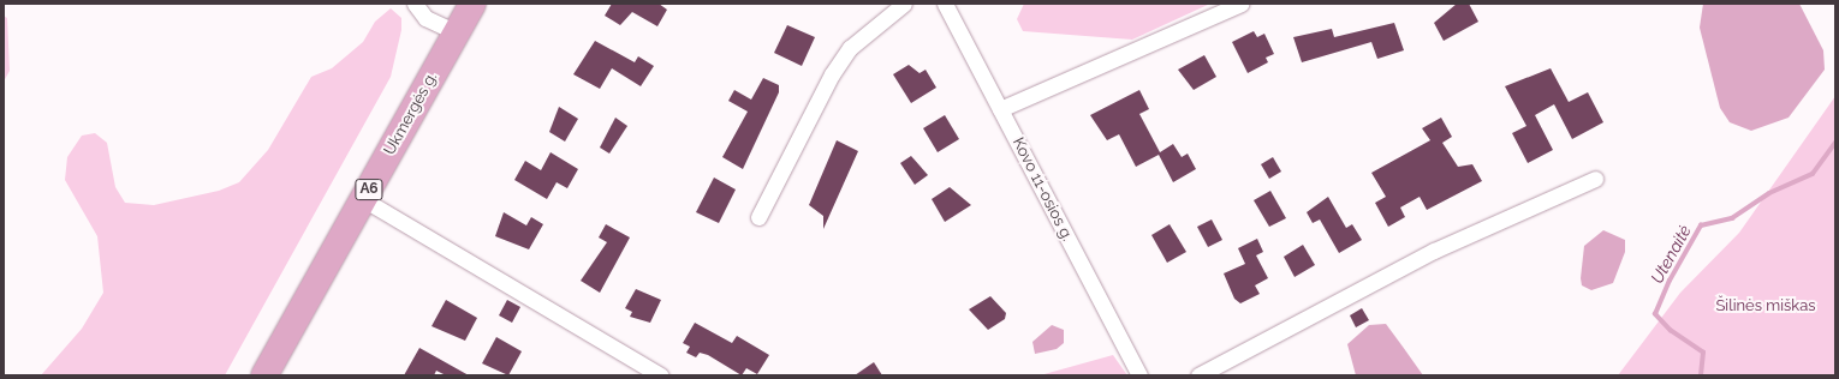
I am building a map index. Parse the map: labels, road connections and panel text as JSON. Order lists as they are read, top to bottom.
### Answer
{
  "streets": {
    "highway": ["Ukmergės g.", "A6"],
    "street": ["Kovo 11-osios g."]
  },
  "water": ["Utenaitė"],
  "parks": ["Šilinės miškas"]
}
